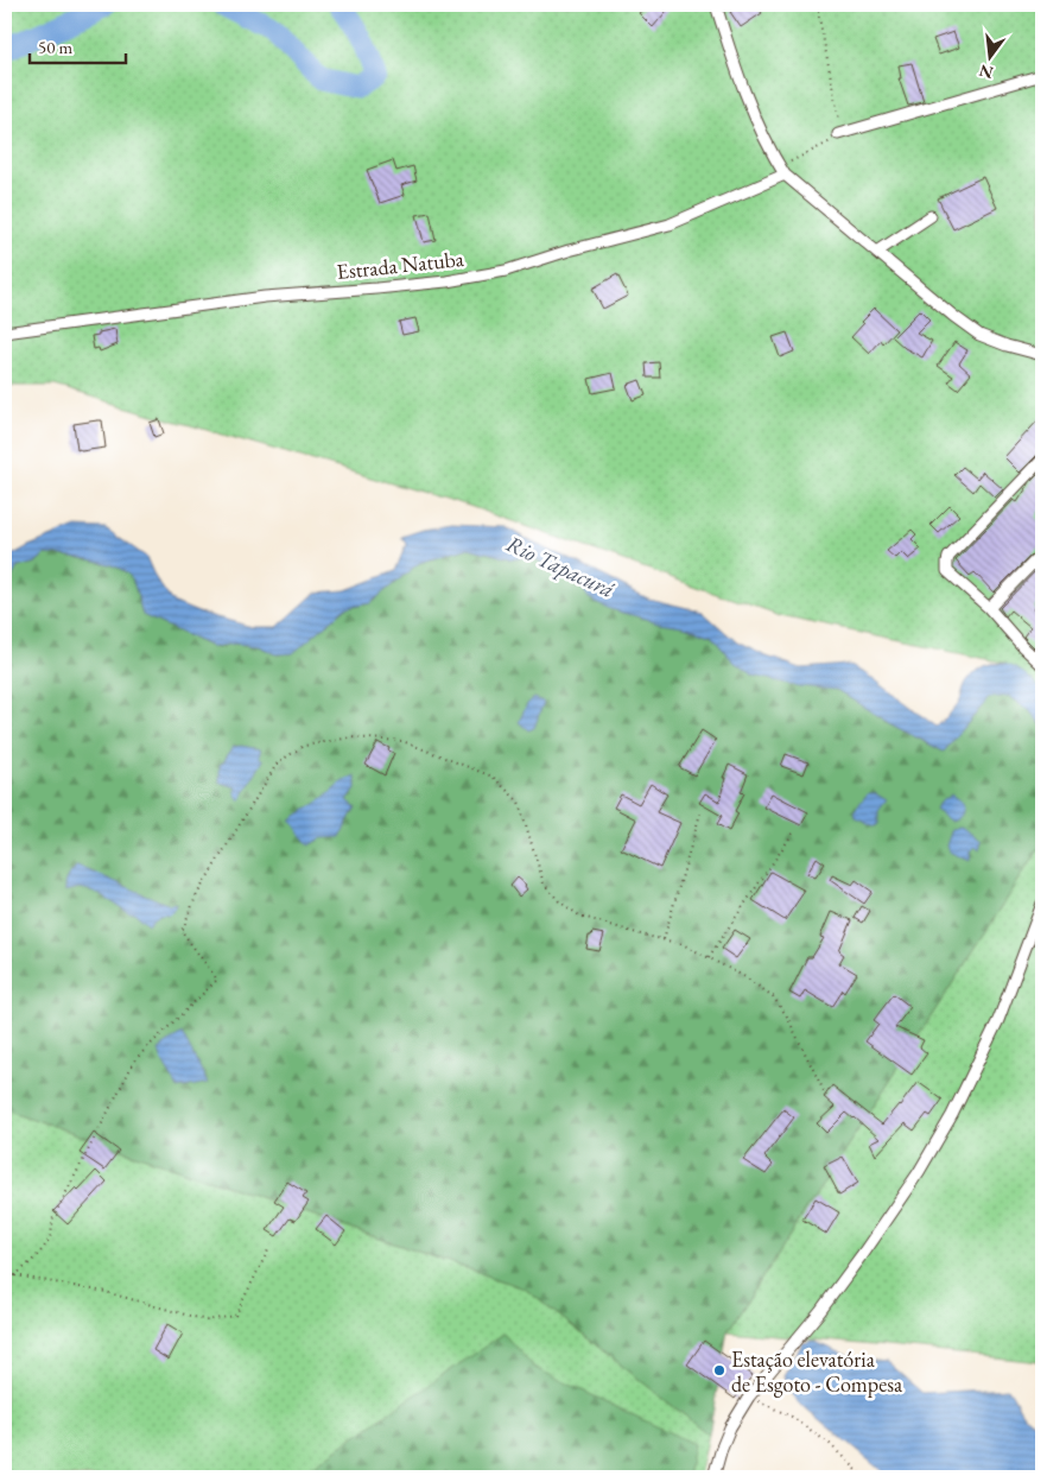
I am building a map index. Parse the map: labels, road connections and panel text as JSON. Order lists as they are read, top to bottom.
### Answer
{
  "streets": {
    "street": ["Estrada Natuba"]
  },
  "water": ["Rio Tapacurá"],
  "places": ["Estação elevatória de Esgoto - Compesa"],
  "scale_bar": "50 m",
  "north": "bottom"
}
